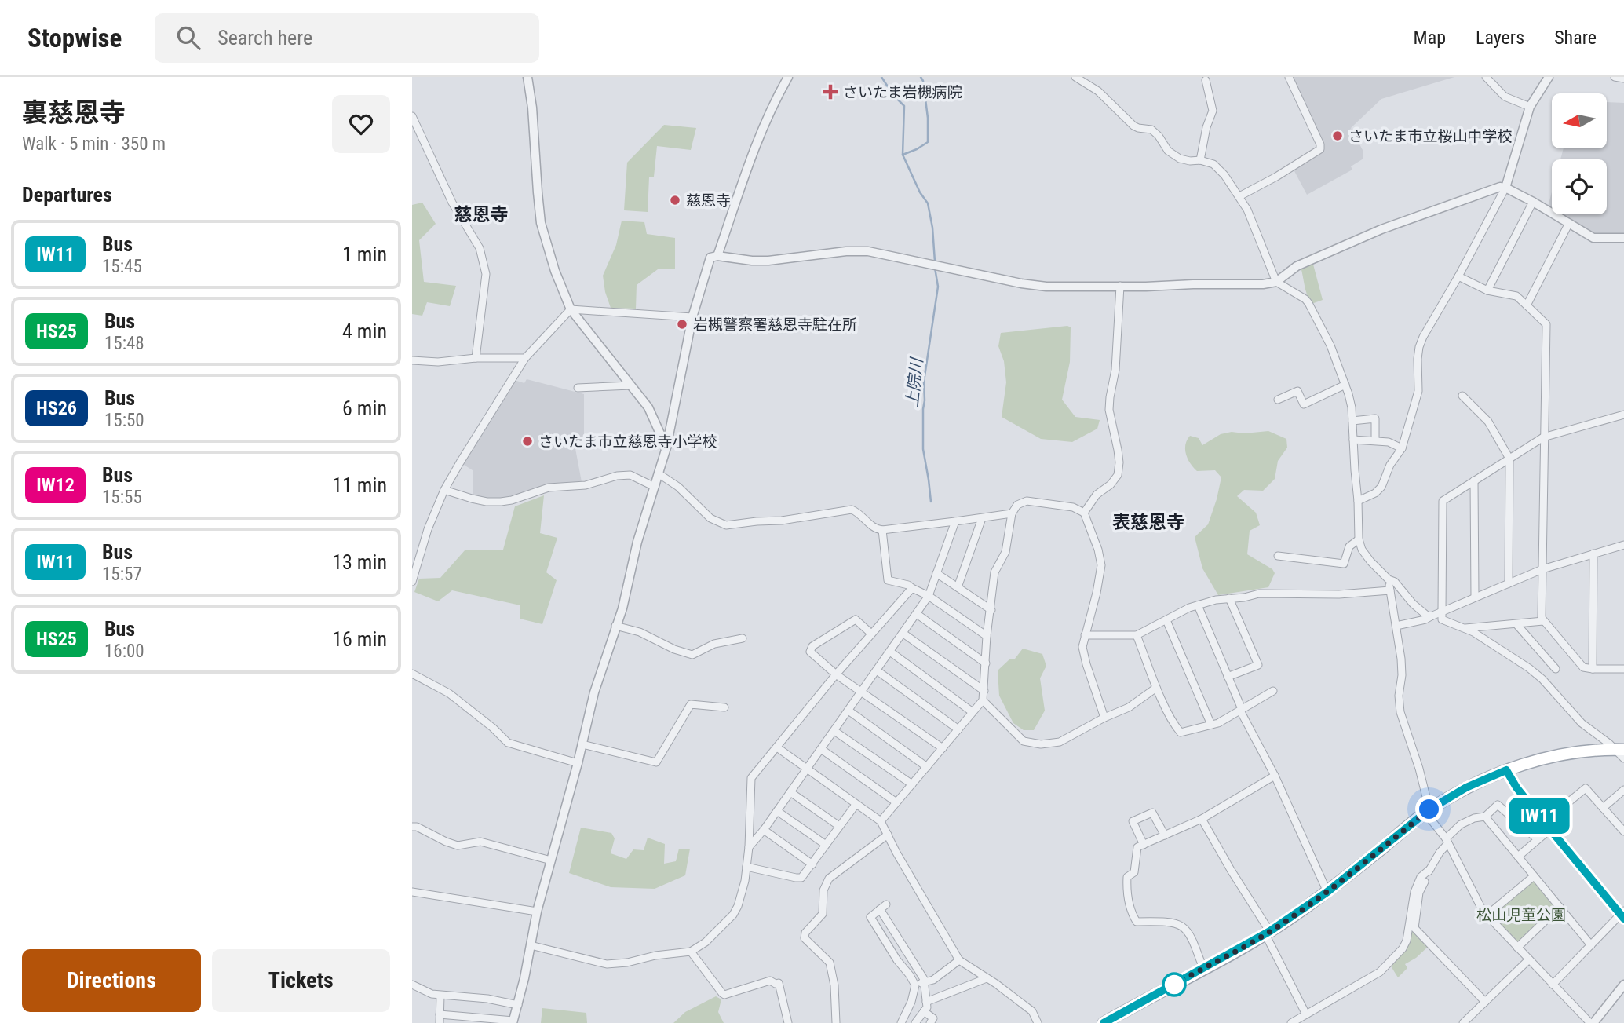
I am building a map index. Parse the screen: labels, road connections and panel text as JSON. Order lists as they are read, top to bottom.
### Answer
{
  "districts": ["慈恩寺", "表慈恩寺"],
  "water": ["上院川"],
  "parks": ["松山児童公園"],
  "places": {
    "health": ["さいたま岩槻病院"],
    "other": [
      "さいたま市立桜山中学校",
      "慈恩寺",
      "岩槻警察署慈恩寺駐在所",
      "さいたま市立慈恩寺小学校"
    ]
  },
  "lines": ["bus line IW11"],
  "north": "left",
  "page": {
    "header": "Stopwise",
    "search": "Search here",
    "nav": ["Map", "Layers", "Share"],
    "heading": [
      ["裏慈恩寺", "Walk · 5 min · 350 m"],
      "Departures"
    ],
    "on_map": "IW11",
    "list": [
      {
        "mark": "IW11",
        "name": "Bus",
        "note": "15:45",
        "value": "1 min"
      },
      {
        "mark": "HS25",
        "name": "Bus",
        "note": "15:48",
        "value": "4 min"
      },
      {
        "mark": "HS26",
        "name": "Bus",
        "note": "15:50",
        "value": "6 min"
      },
      {
        "mark": "IW12",
        "name": "Bus",
        "note": "15:55",
        "value": "11 min"
      },
      {
        "mark": "IW11",
        "name": "Bus",
        "note": "15:57",
        "value": "13 min"
      },
      {
        "mark": "HS25",
        "name": "Bus",
        "note": "16:00",
        "value": "16 min"
      }
    ],
    "buttons": ["Directions", "Tickets"]
  }
}
